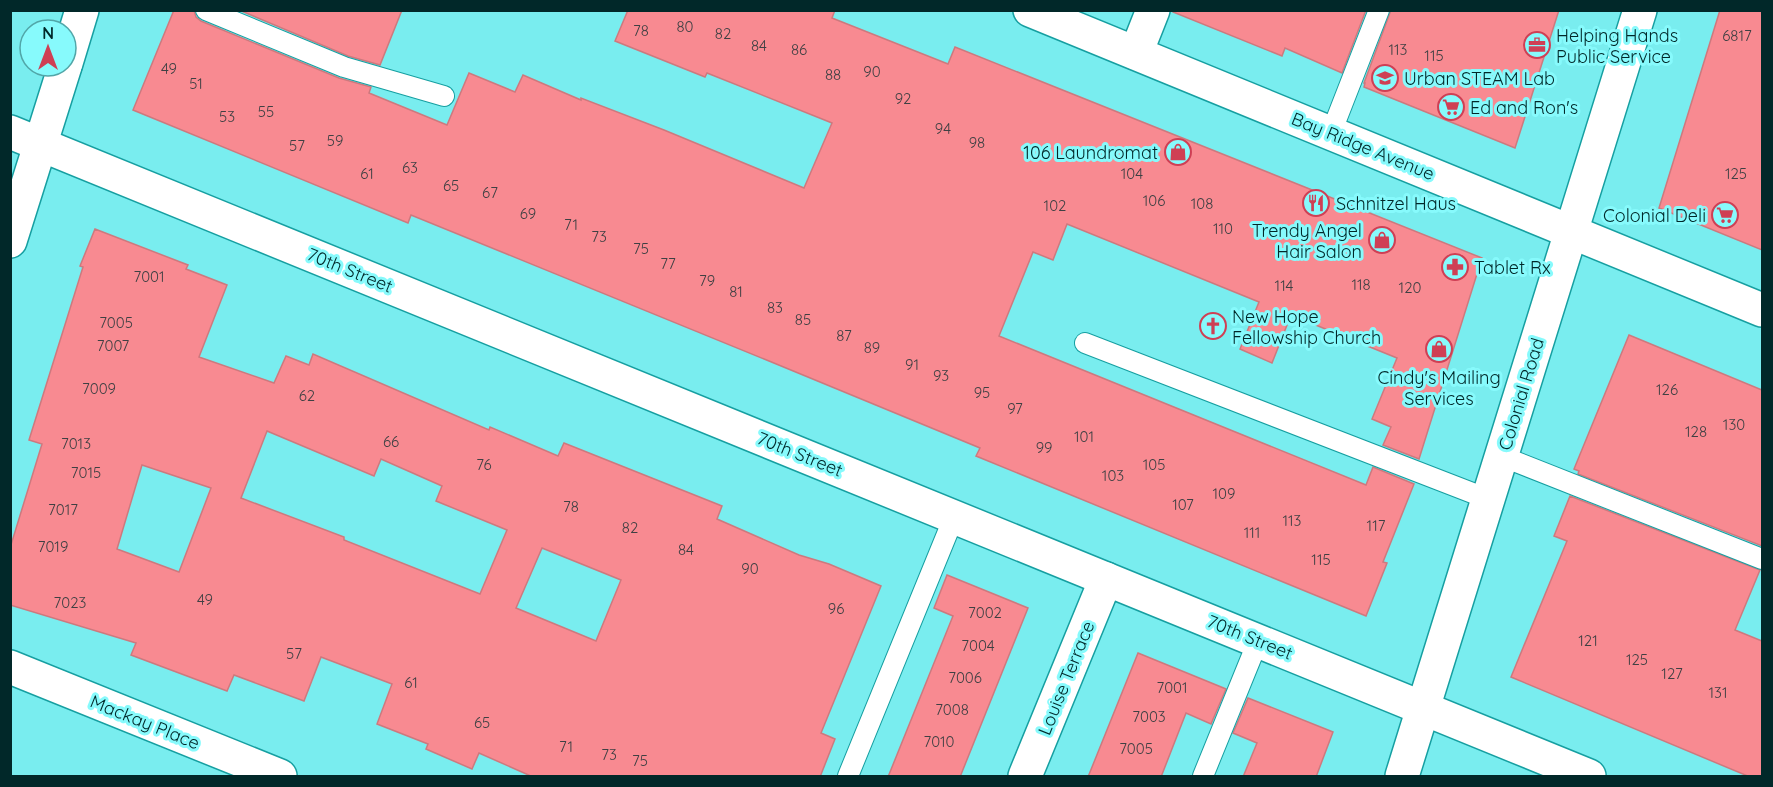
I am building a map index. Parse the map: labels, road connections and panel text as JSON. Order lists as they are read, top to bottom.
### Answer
{
  "streets": {
    "street": [
      "Bay Ridge Avenue",
      "70th Street",
      "Colonial Road",
      "Louise Terrace",
      "Mackay Place"
    ]
  },
  "crossings": [
    ["Bay Ridge Avenue", "Colonial Road"],
    ["70th Street", "Colonial Road"],
    ["70th Street", "Louise Terrace"]
  ],
  "places": {
    "office": ["Helping Hands Public Service"],
    "school or university": ["Urban STEAM Lab"],
    "supermarket": ["Ed and Ron's", "Colonial Deli"],
    "shop": ["106 Laundromat", "Trendy Angel Hair Salon", "Cindy's Mailing Services"],
    "restaurant": ["Schnitzel Haus"],
    "pharmacy": ["Tablet Rx"],
    "church": ["New Hope Fellowship Church"]
  },
  "house_numbers": [
    "80",
    "78",
    "82",
    "6817",
    "84",
    "86",
    "113",
    "115",
    "49",
    "90",
    "88",
    "51",
    "92",
    "55",
    "53",
    "94",
    "59",
    "98",
    "57",
    "63",
    "61",
    "104",
    "125",
    "65",
    "67",
    "106",
    "108",
    "102",
    "69",
    "71",
    "110",
    "73",
    "75",
    "77",
    "7001",
    "79",
    "118",
    "114",
    "120",
    "81",
    "83",
    "85",
    "7005",
    "87",
    "7007",
    "89",
    "91",
    "93",
    "7009",
    "126",
    "95",
    "62",
    "97",
    "130",
    "128",
    "101",
    "66",
    "7013",
    "99",
    "76",
    "105",
    "7015",
    "103",
    "109",
    "107",
    "78",
    "7017",
    "113",
    "117",
    "82",
    "111",
    "7019",
    "84",
    "115",
    "90",
    "49",
    "7023",
    "96",
    "7002",
    "121",
    "7004",
    "57",
    "125",
    "127",
    "7006",
    "61",
    "7001",
    "131",
    "7008",
    "7003",
    "65",
    "7010",
    "71",
    "7005",
    "73",
    "75"
  ],
  "north": "top"
}
